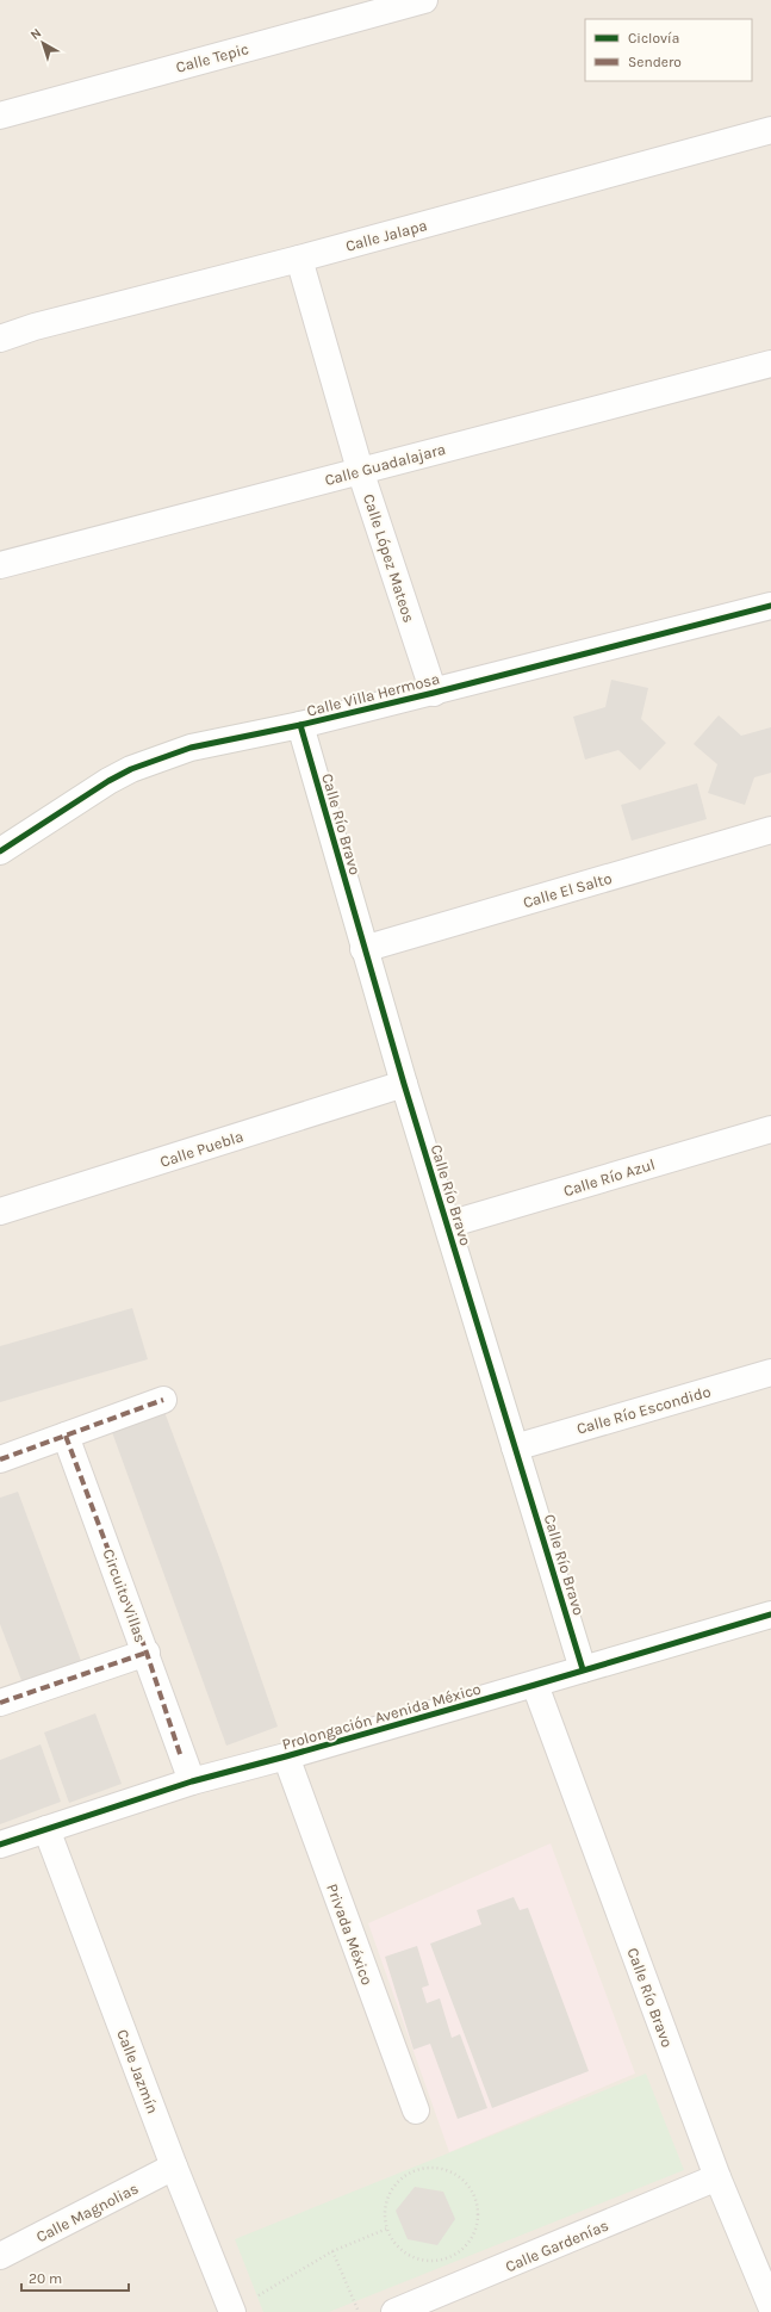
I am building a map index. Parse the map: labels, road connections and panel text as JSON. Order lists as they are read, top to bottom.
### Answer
{
  "streets": {
    "street": [
      "Calle Tepic",
      "Calle Jalapa",
      "Calle Guadalajara",
      "Calle López Mateos",
      "Calle Villa Hermosa",
      "Calle Río Bravo",
      "Calle El Salto",
      "Calle Puebla",
      "Calle Río Azul",
      "Calle Río Escondido",
      "Circuito Villas",
      "Prolongación Avenida México",
      "Privada México",
      "Calle Jazmín",
      "Calle Magnolias",
      "Calle Gardenías"
    ]
  },
  "crossings": [
    ["Calle Jalapa", "Calle López Mateos"],
    ["Calle Guadalajara", "Calle López Mateos"],
    ["Calle López Mateos", "Calle Villa Hermosa"],
    ["Calle Villa Hermosa", "Calle Río Bravo"],
    ["Calle Río Bravo", "Calle El Salto"],
    ["Calle Río Bravo", "Calle Puebla"],
    ["Calle Río Bravo", "Calle Río Azul"],
    ["Calle Río Bravo", "Calle Río Escondido"],
    ["Calle Río Bravo", "Prolongación Avenida México"],
    ["Calle Río Bravo", "Calle Gardenías"],
    ["Circuito Villas", "Prolongación Avenida México"],
    ["Prolongación Avenida México", "Privada México"],
    ["Prolongación Avenida México", "Calle Jazmín"],
    ["Calle Jazmín", "Calle Magnolias"]
  ],
  "legend": ["Ciclovía", "Sendero"],
  "scale_bar": "20 m",
  "north": "top left"
}
